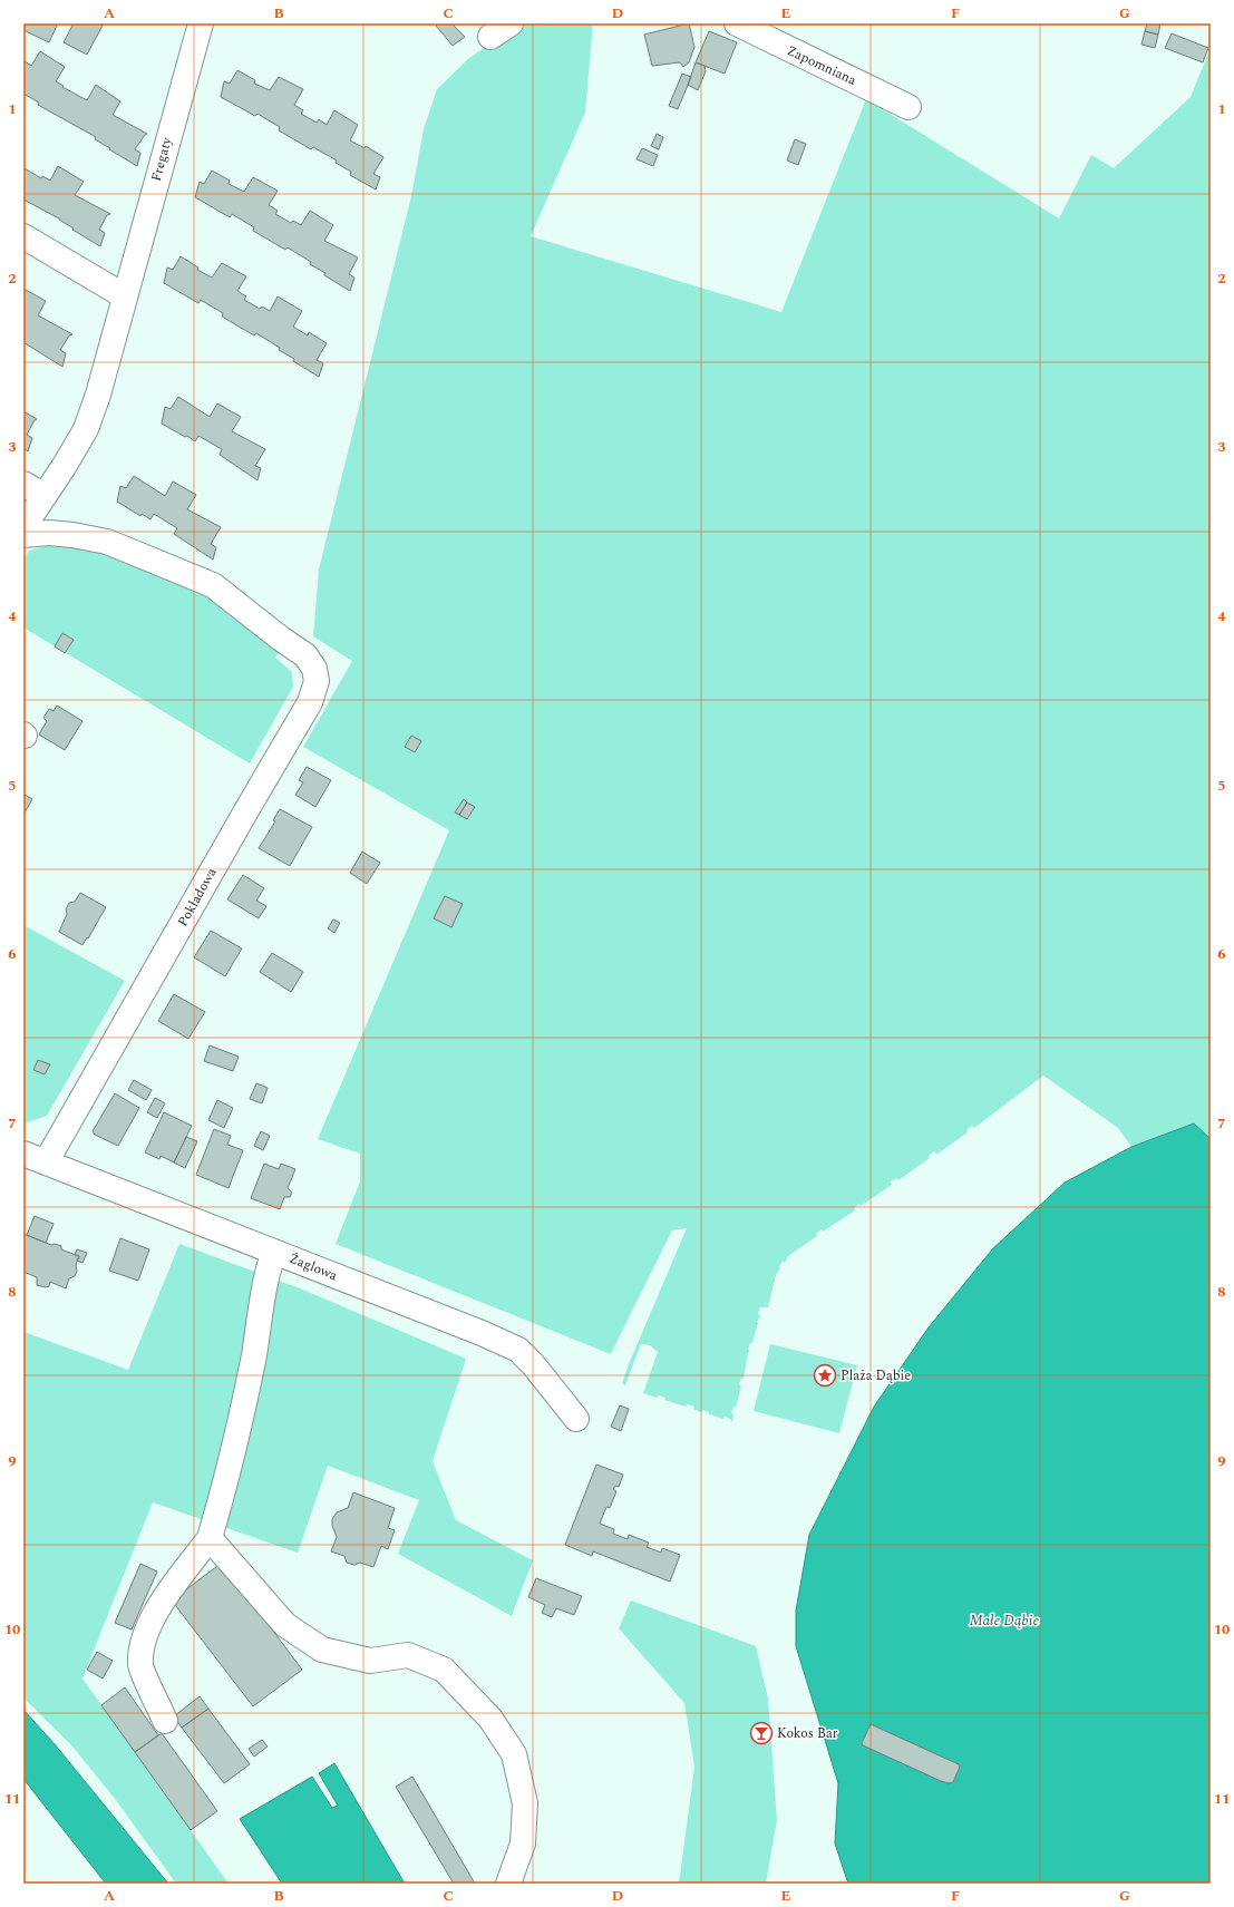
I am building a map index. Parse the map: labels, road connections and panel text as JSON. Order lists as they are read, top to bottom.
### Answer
{
  "streets": {
    "street": [
      "Zapomniana",
      "Fregaty",
      "Pokładowa",
      "Żaglowa"
    ]
  },
  "crossings": [
    ["Pokładowa", "Żaglowa"]
  ],
  "water": ["Małe Dąbie"],
  "places": {
    "place": ["Plaża Dąbie"],
    "bar": ["Kokos Bar"]
  },
  "grid": {
    "columns": [
      "A",
      "B",
      "C",
      "D",
      "E",
      "F",
      "G"
    ],
    "rows": [
      "1",
      "2",
      "3",
      "4",
      "5",
      "6",
      "7",
      "8",
      "9",
      "10",
      "11"
    ]
  }
}
